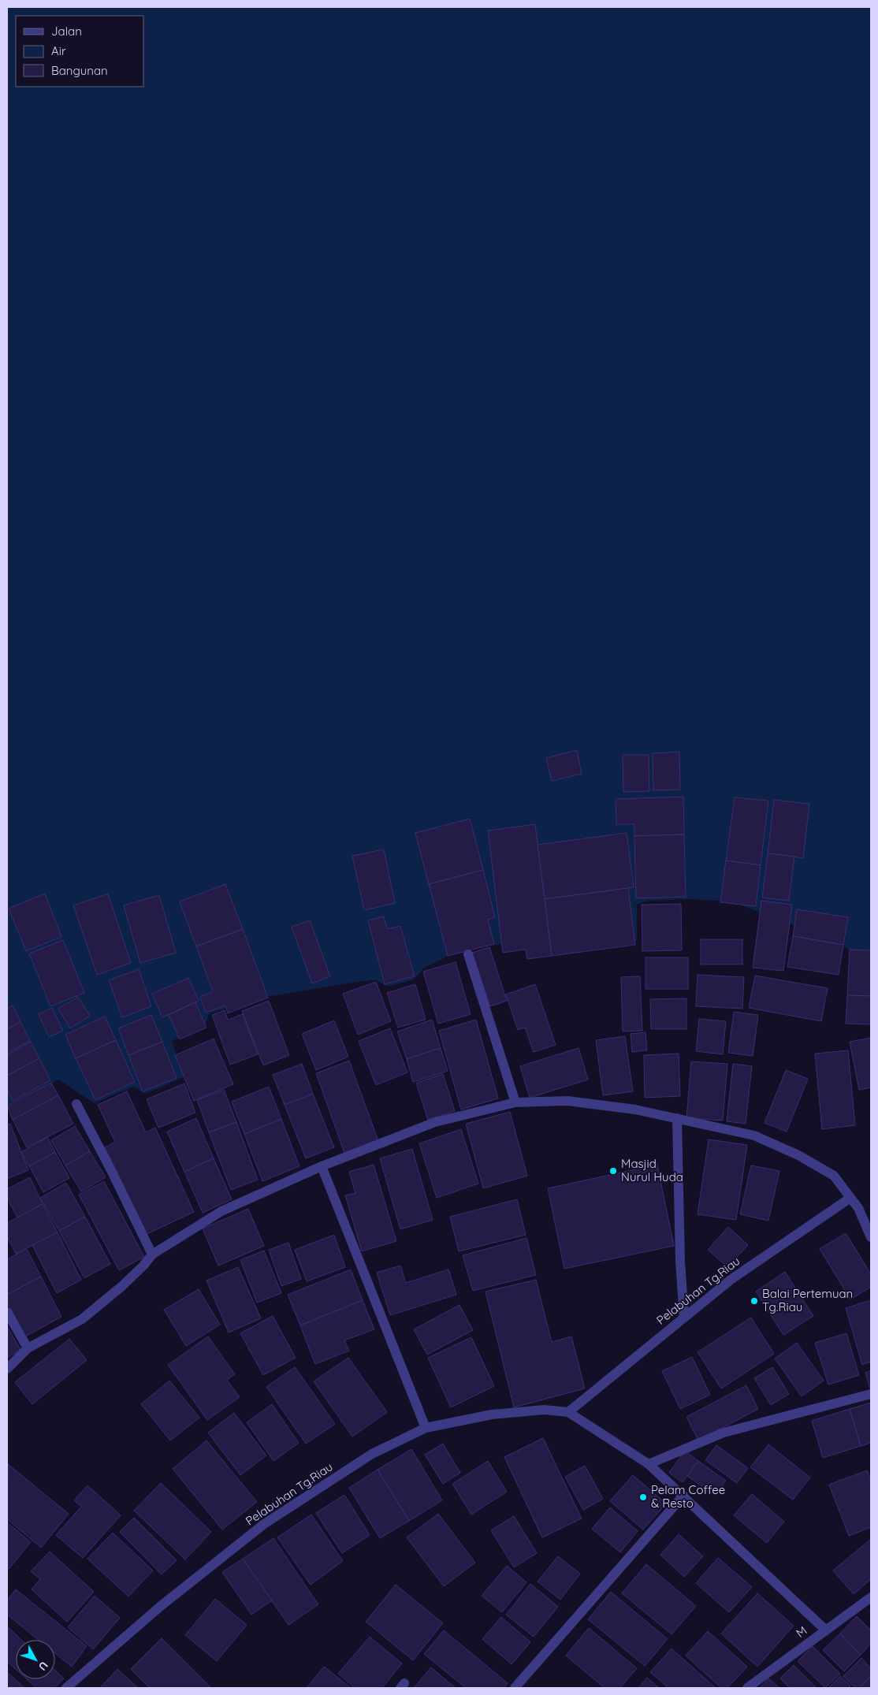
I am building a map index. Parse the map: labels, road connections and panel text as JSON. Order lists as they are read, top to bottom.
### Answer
{
  "streets": {
    "street": ["Pelabuhan Tg.Riau", "M"]
  },
  "crossings": [
    ["Pelabuhan Tg.Riau", "M"]
  ],
  "places": ["Masjid Nurul Huda", "Balai Pertemuan Tg.Riau", "Pelam Coffee & Resto"],
  "legend": ["Jalan", "Air", "Bangunan"],
  "north": "bottom right"
}
